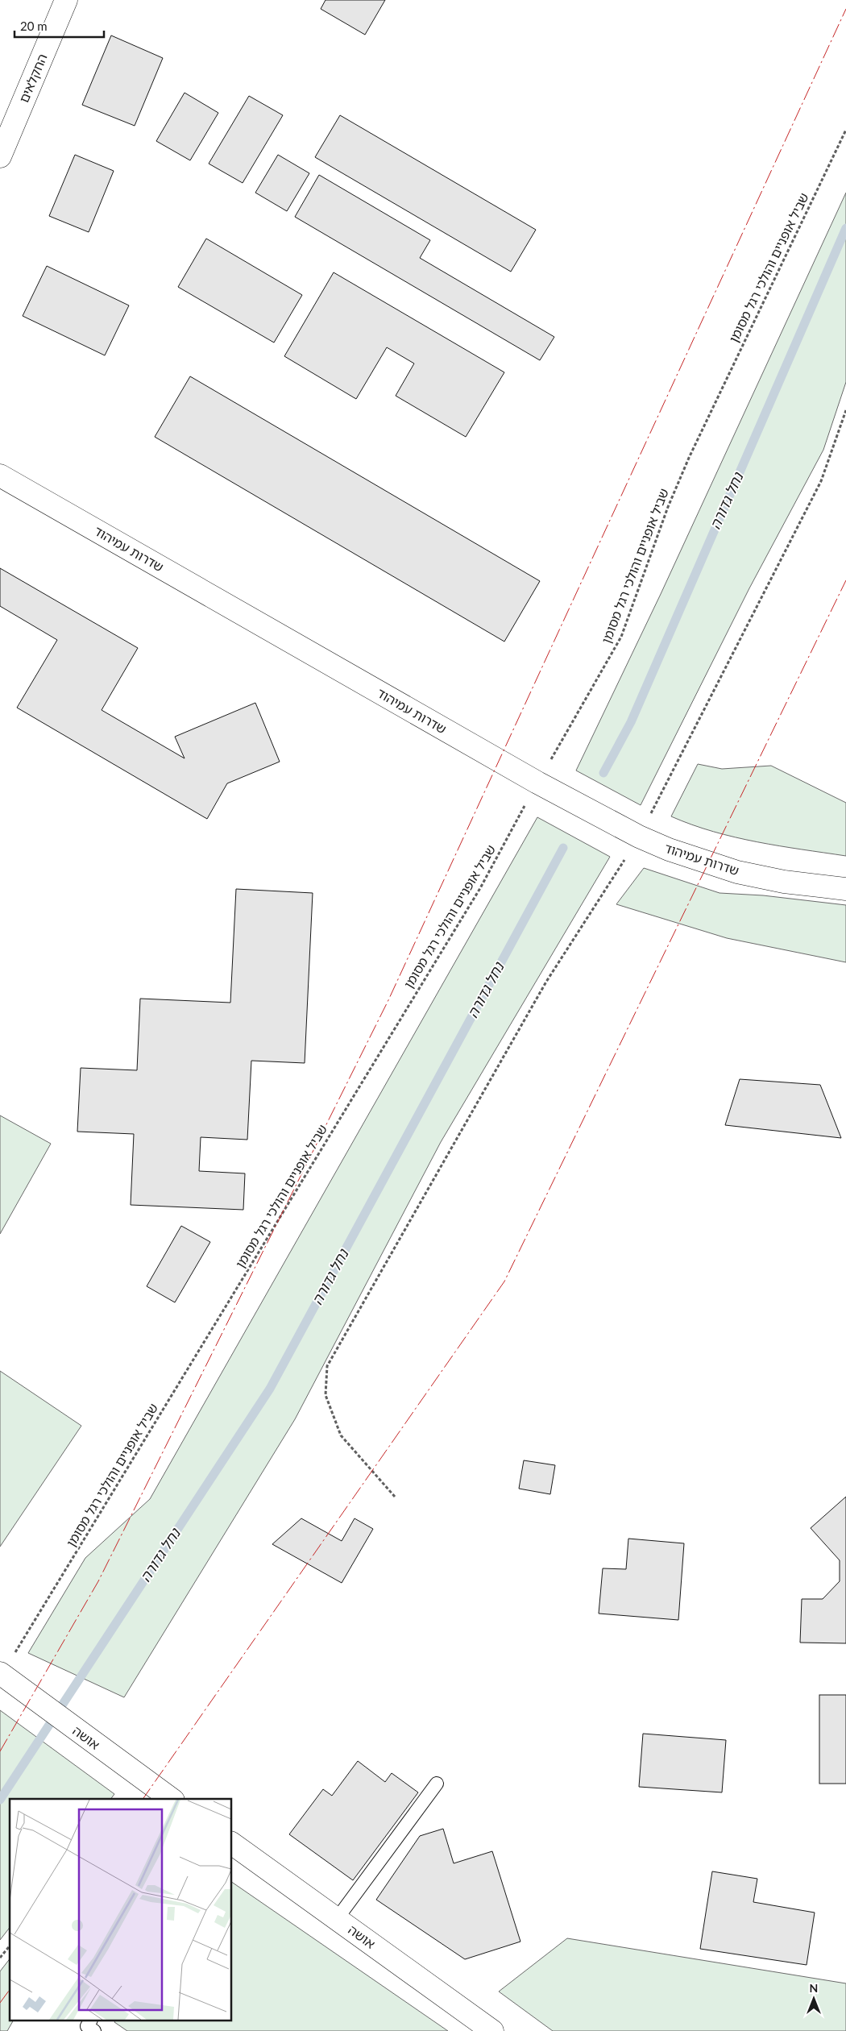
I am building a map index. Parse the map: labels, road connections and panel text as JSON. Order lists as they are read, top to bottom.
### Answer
{
  "streets": {
    "street": ["החקלאים", "שדרות עמיהוד", "אושה"],
    "path": ["שביל אופניים והולכי רגל מסומן"]
  },
  "crossings": [
    ["שביל אופניים והולכי רגל מסומן", "שדרות עמיהוד"],
    ["שביל אופניים והולכי רגל מסומן", "אושה"]
  ],
  "water": ["נחל גדורה"],
  "scale_bar": "20 m",
  "north": "top"
}
